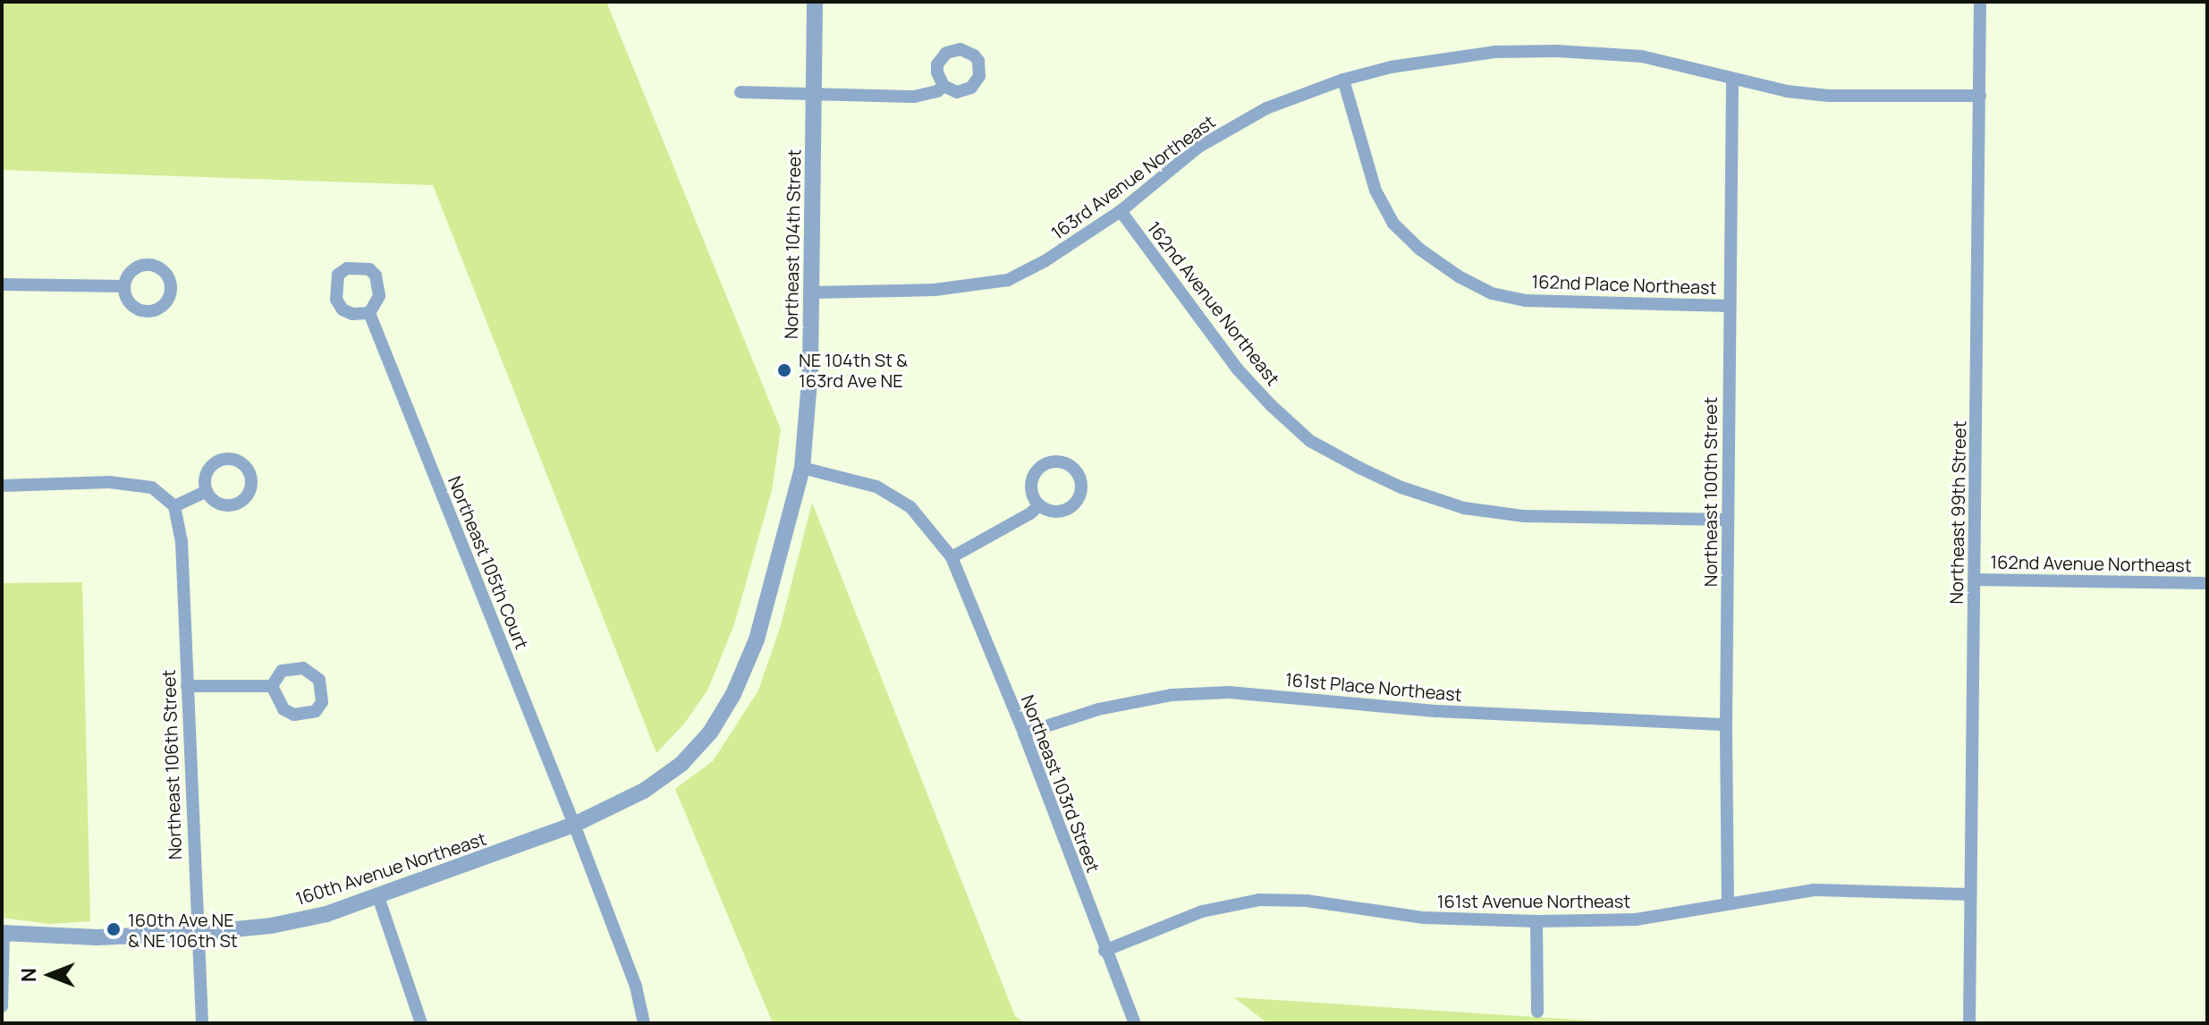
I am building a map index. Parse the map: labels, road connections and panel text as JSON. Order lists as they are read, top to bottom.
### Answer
{
  "streets": {
    "street": [
      "163rd Avenue Northeast",
      "Northeast 104th Street",
      "162nd Place Northeast",
      "162nd Avenue Northeast",
      "Northeast 100th Street",
      "Northeast 99th Street",
      "Northeast 105th Court",
      "161st Place Northeast",
      "Northeast 106th Street",
      "Northeast 103rd Street",
      "160th Avenue Northeast",
      "161st Avenue Northeast"
    ]
  },
  "crossings": [
    ["163rd Avenue Northeast", "Northeast 104th Street"],
    ["163rd Avenue Northeast", "162nd Place Northeast"],
    ["163rd Avenue Northeast", "162nd Avenue Northeast"],
    ["163rd Avenue Northeast", "Northeast 100th Street"],
    ["163rd Avenue Northeast", "Northeast 99th Street"],
    ["Northeast 104th Street", "Northeast 105th Court"],
    ["Northeast 104th Street", "160th Avenue Northeast"],
    ["162nd Place Northeast", "Northeast 100th Street"],
    ["162nd Avenue Northeast", "Northeast 100th Street"],
    ["162nd Avenue Northeast", "Northeast 99th Street"],
    ["Northeast 100th Street", "161st Place Northeast"],
    ["Northeast 100th Street", "161st Avenue Northeast"],
    ["Northeast 99th Street", "161st Avenue Northeast"],
    ["Northeast 105th Court", "160th Avenue Northeast"],
    ["161st Place Northeast", "Northeast 103rd Street"],
    ["Northeast 106th Street", "160th Avenue Northeast"],
    ["Northeast 103rd Street", "161st Avenue Northeast"]
  ],
  "places": ["NE 104th St & 163rd Ave NE", "160th Ave NE & NE 106th St"],
  "north": "left"
}
